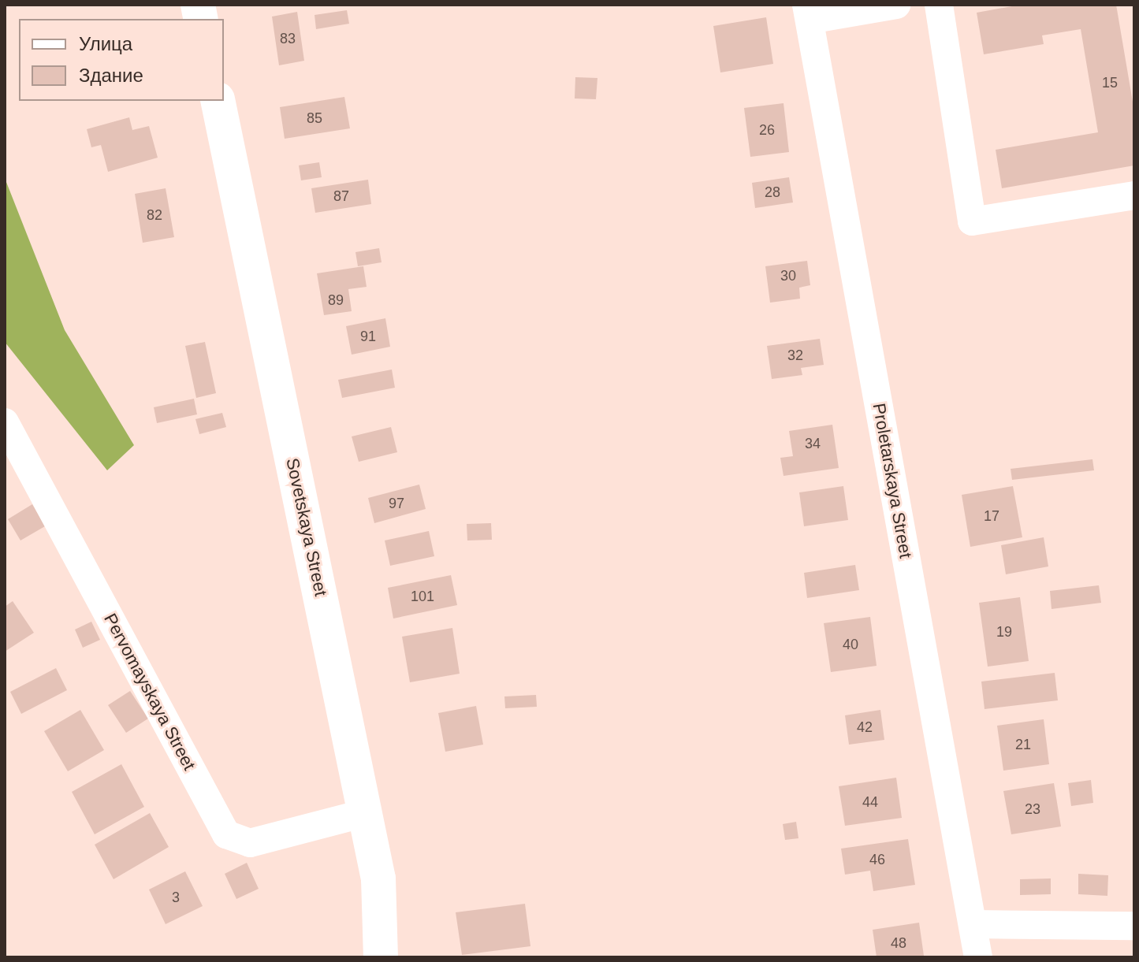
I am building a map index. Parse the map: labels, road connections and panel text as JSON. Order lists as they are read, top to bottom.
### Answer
{
  "streets": {
    "main road": ["Sovetskaya Street"],
    "street": ["Proletarskaya Street", "Pervomayskaya Street"]
  },
  "crossings": [
    ["Sovetskaya Street", "Pervomayskaya Street"]
  ],
  "house_numbers": [
    "83",
    "15",
    "85",
    "26",
    "28",
    "87",
    "82",
    "30",
    "89",
    "91",
    "32",
    "34",
    "97",
    "17",
    "101",
    "19",
    "40",
    "42",
    "21",
    "44",
    "23",
    "46",
    "3",
    "48"
  ],
  "legend": ["Улица", "Здание"]
}
